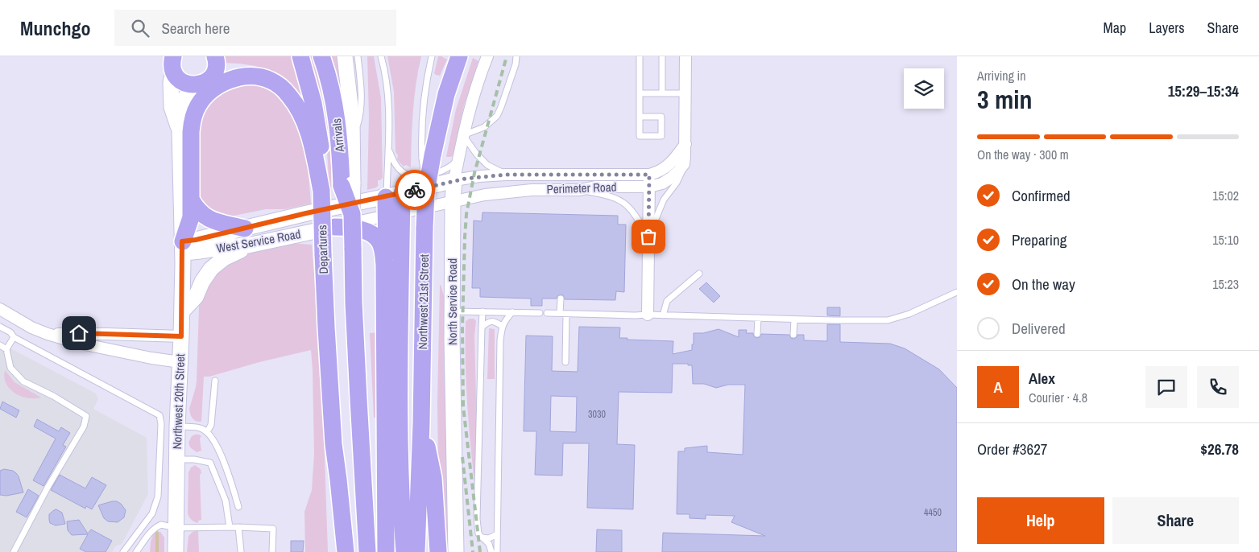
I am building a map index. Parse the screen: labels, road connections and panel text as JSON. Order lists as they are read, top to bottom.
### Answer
{
  "streets": {
    "main road": ["Arrivals", "Departures", "Northwest 21st Street"],
    "street": [
      "Perimeter Road",
      "West Service Road",
      "North Service Road",
      "Northwest 20th Street"
    ]
  },
  "crossings": [
    ["Perimeter Road", "West Service Road"],
    ["Perimeter Road", "North Service Road"],
    ["West Service Road", "North Service Road"],
    ["West Service Road", "Northwest 20th Street"]
  ],
  "house_numbers": ["3030", "4450"],
  "page": {
    "header": "Munchgo",
    "search": "Search here",
    "nav": ["Map", "Layers", "Share"],
    "heading": ["3 min", "Arriving in", "15:29–15:34"],
    "panel": [
      "Alex",
      "Courier · 4.8",
      "Order #3627",
      "$26.78"
    ],
    "bar": "On the way · 300 m",
    "list": [
      ["Confirmed", "15:02"],
      ["Preparing", "15:10"],
      ["On the way", "15:23"],
      "Delivered"
    ],
    "round": "A",
    "buttons": ["Help", "Share"]
  }
}
